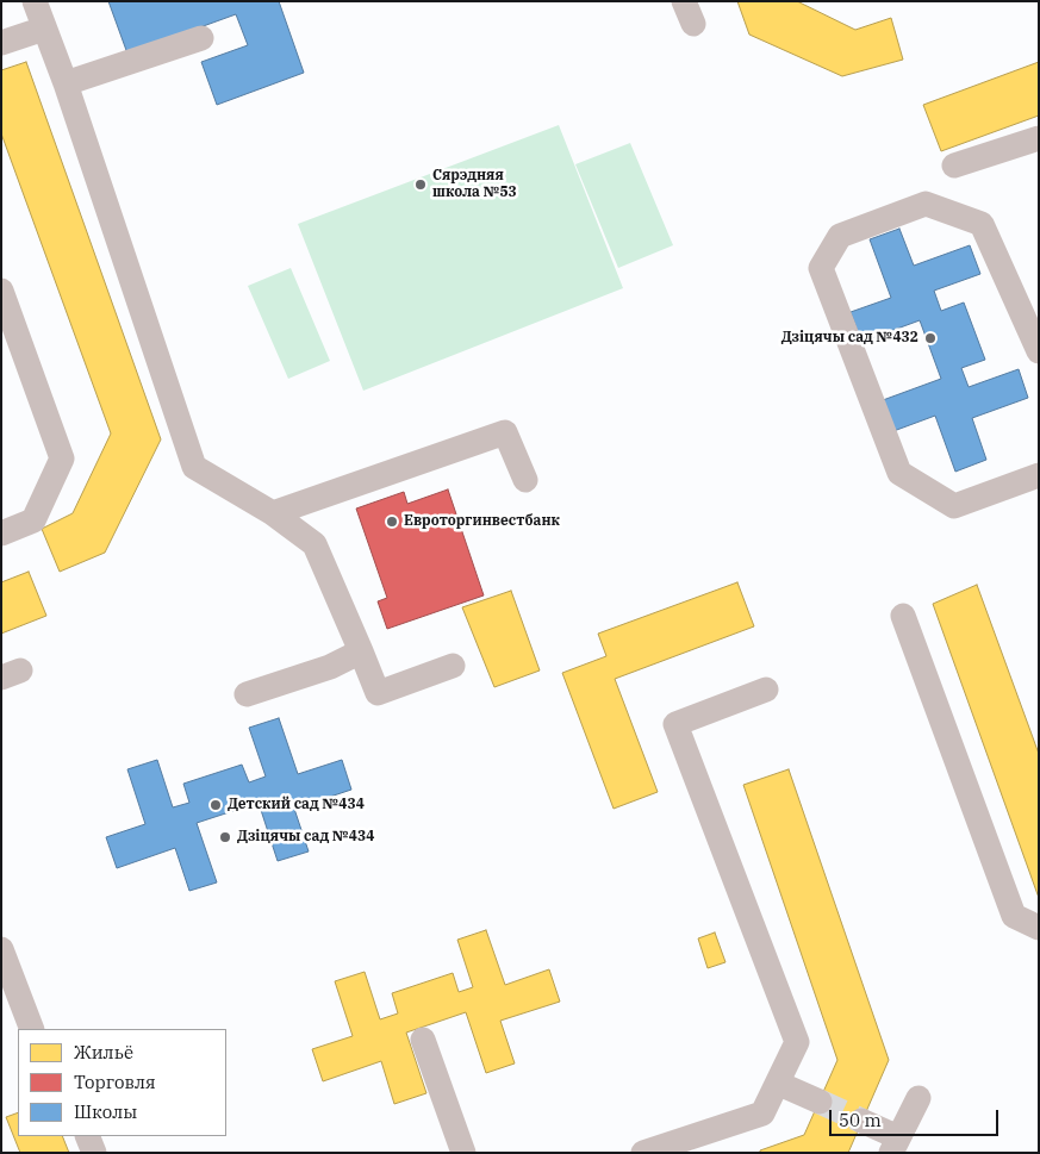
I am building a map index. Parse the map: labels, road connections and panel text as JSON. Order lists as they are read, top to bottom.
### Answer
{
  "places": [
    "Сярэдняя школа №53",
    "Дзіцячы сад №432",
    "Евроторгинвестбанк",
    "Детский сад №434",
    "Дзіцячы сад №434"
  ],
  "legend": ["Жильё", "Торговля", "Школы"],
  "scale_bar": "50 m"
}
